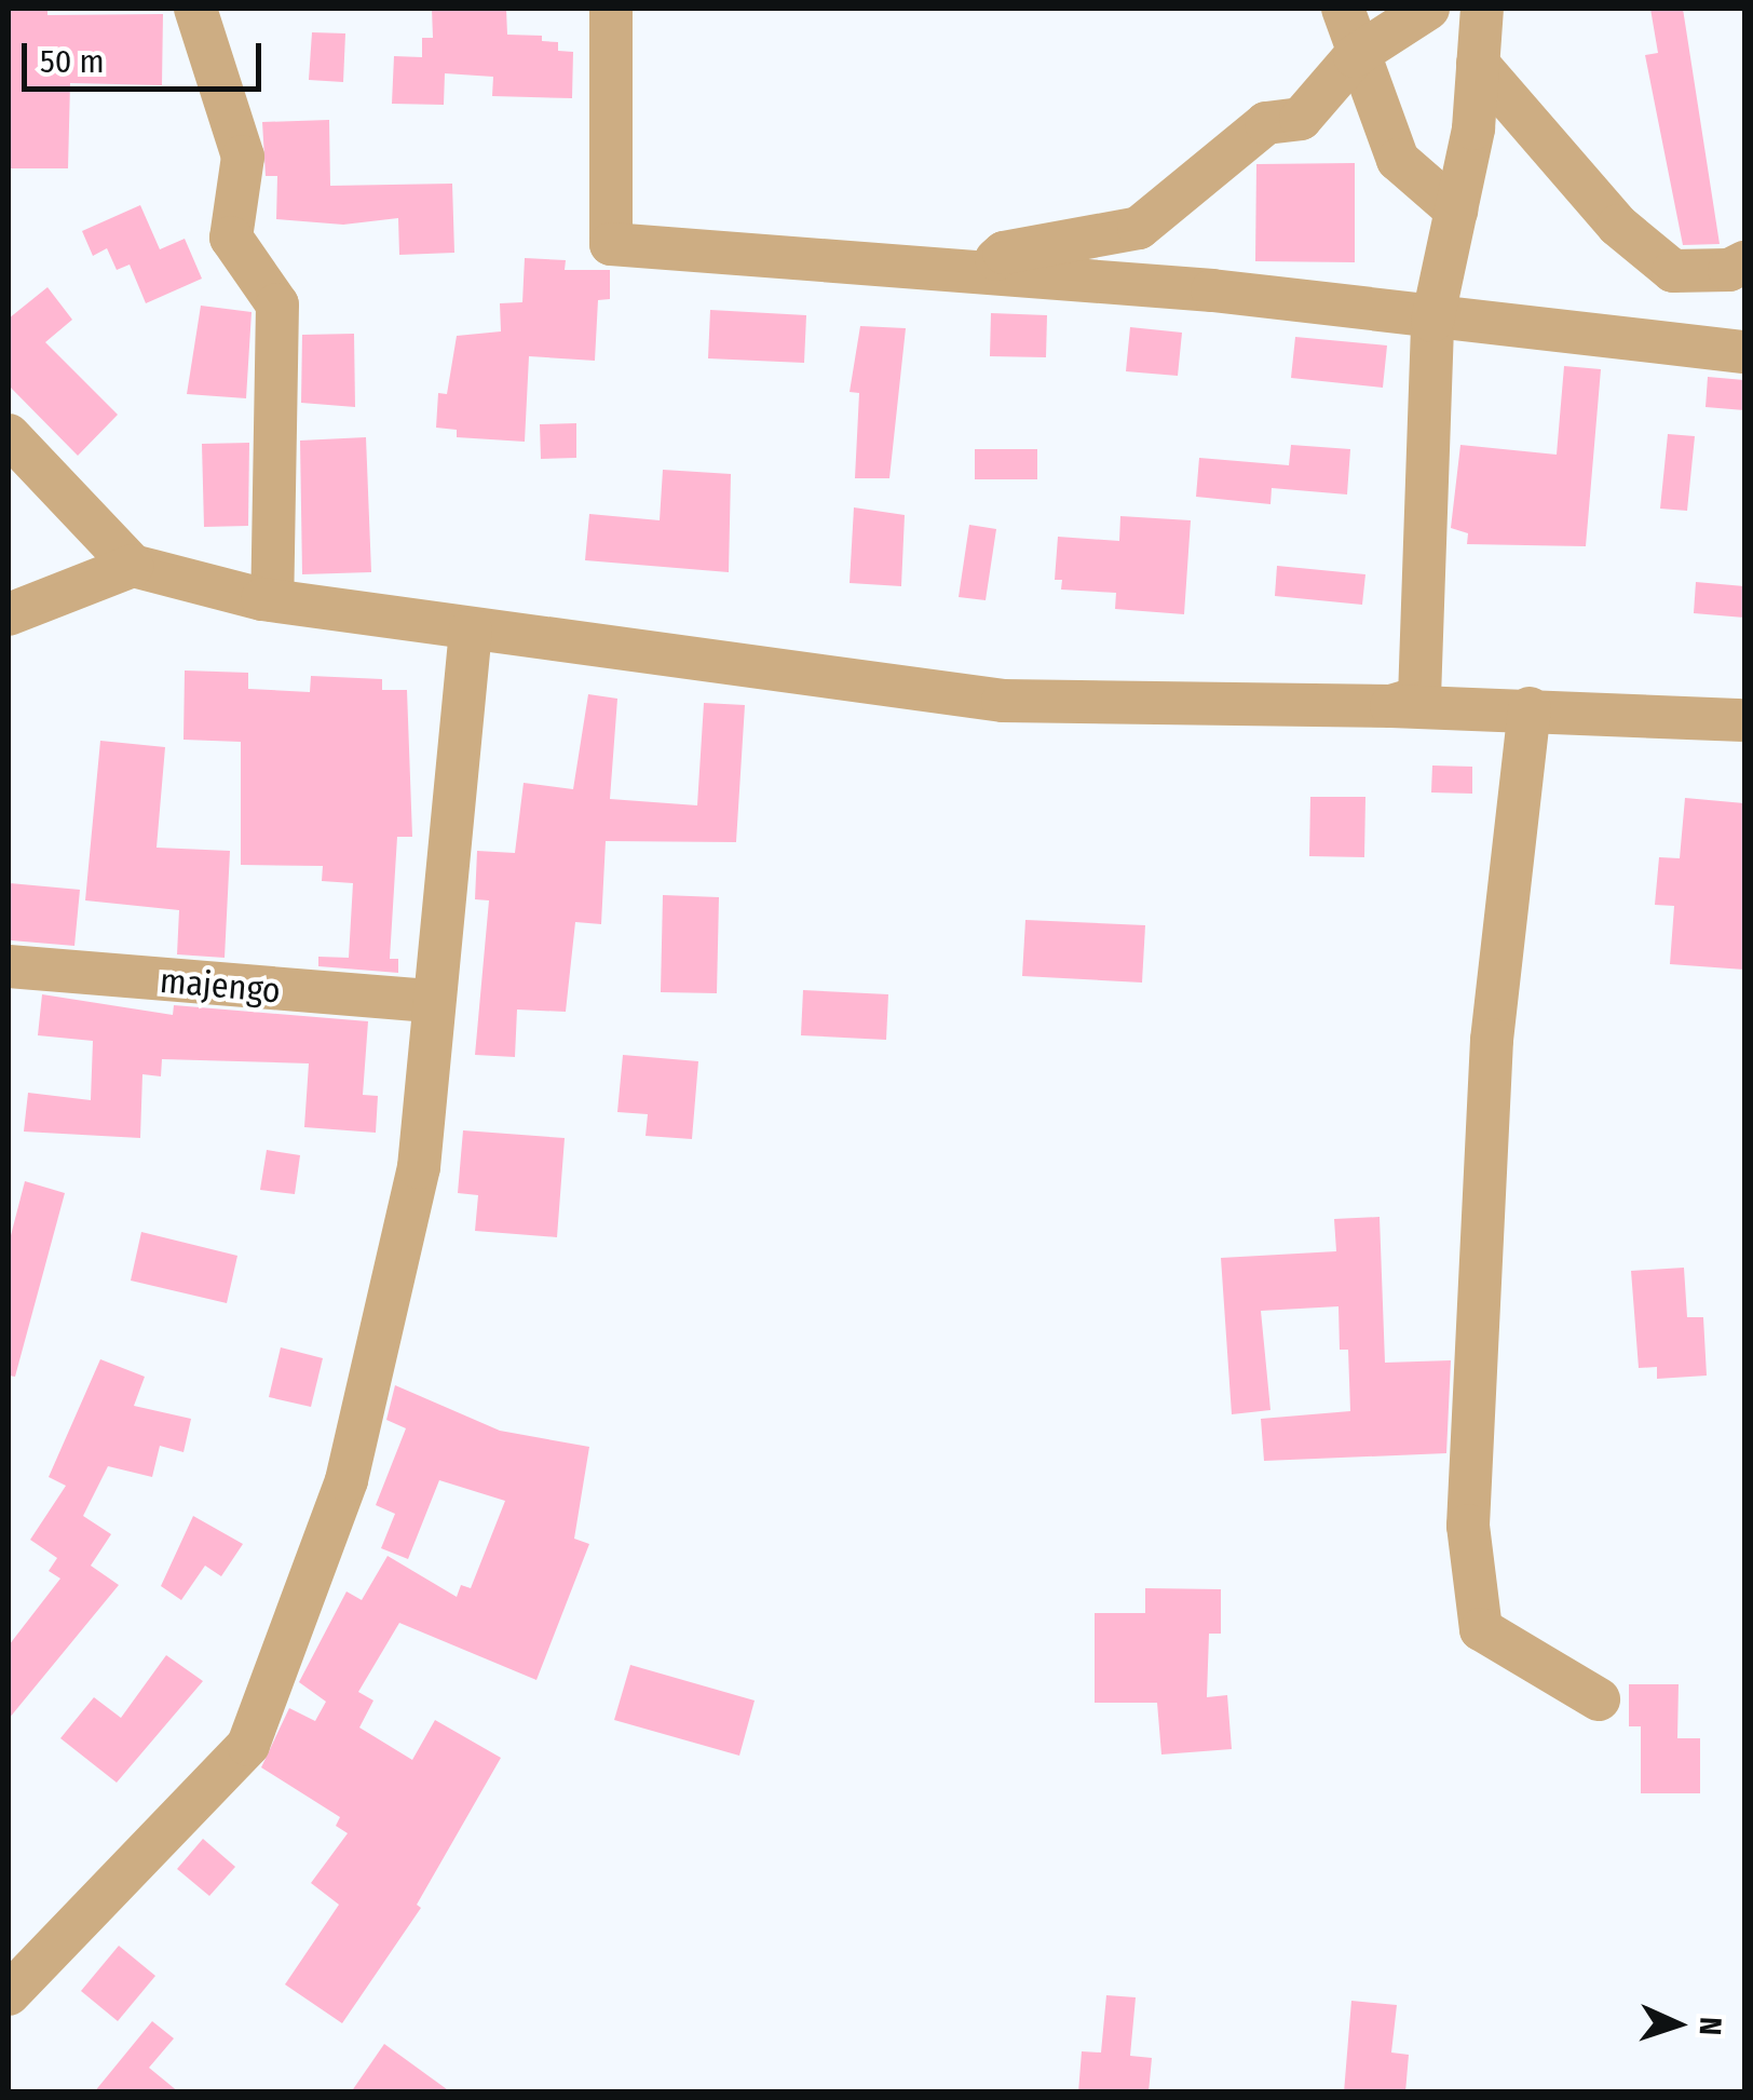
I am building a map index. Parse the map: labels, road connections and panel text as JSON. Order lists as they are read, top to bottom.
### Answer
{
  "streets": {
    "street": ["majengo"]
  },
  "scale_bar": "50 m",
  "north": "right"
}
